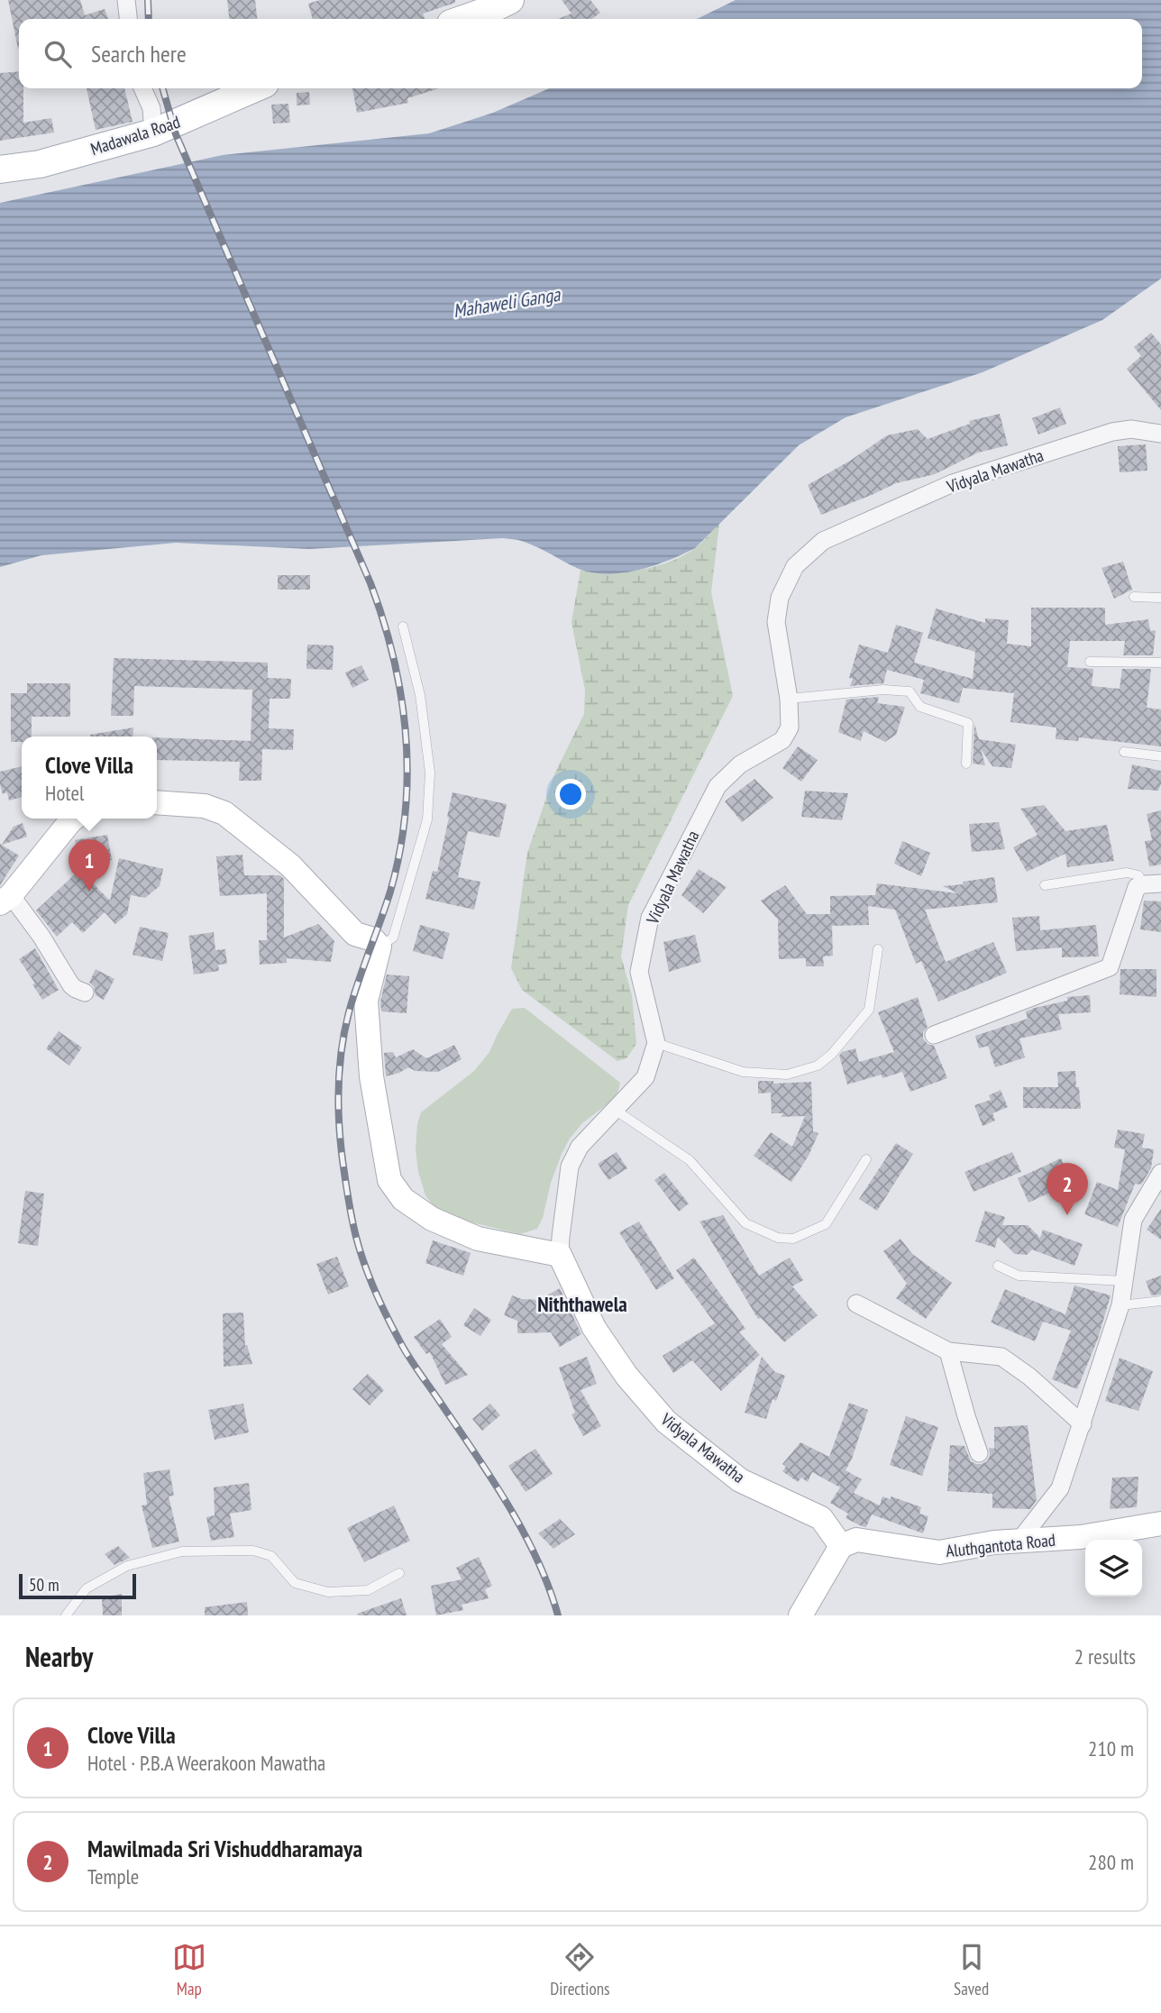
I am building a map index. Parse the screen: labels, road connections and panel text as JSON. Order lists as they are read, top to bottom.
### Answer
{
  "streets": {
    "main road": ["Madawala Road"],
    "street": ["Vidyala Mawatha", "Aluthgantota Road"]
  },
  "crossings": [
    ["Vidyala Mawatha", "Aluthgantota Road"]
  ],
  "districts": ["Niththawela"],
  "water": ["Mahaweli Ganga"],
  "scale_bar": "50 m",
  "page": {
    "search": "Search here",
    "popup": ["Clove Villa", "Hotel"],
    "pins": ["1", "2"],
    "scale": "50 m",
    "heading": ["Nearby", "2 results"],
    "list": [
      {
        "mark": "1",
        "name": "Clove Villa",
        "note": "Hotel · P.B.A Weerakoon Mawatha",
        "value": "210 m"
      },
      {
        "mark": "2",
        "name": "Mawilmada Sri Vishuddharamaya",
        "note": "Temple",
        "value": "280 m"
      }
    ],
    "nav": ["Map", "Directions", "Saved"]
  }
}
